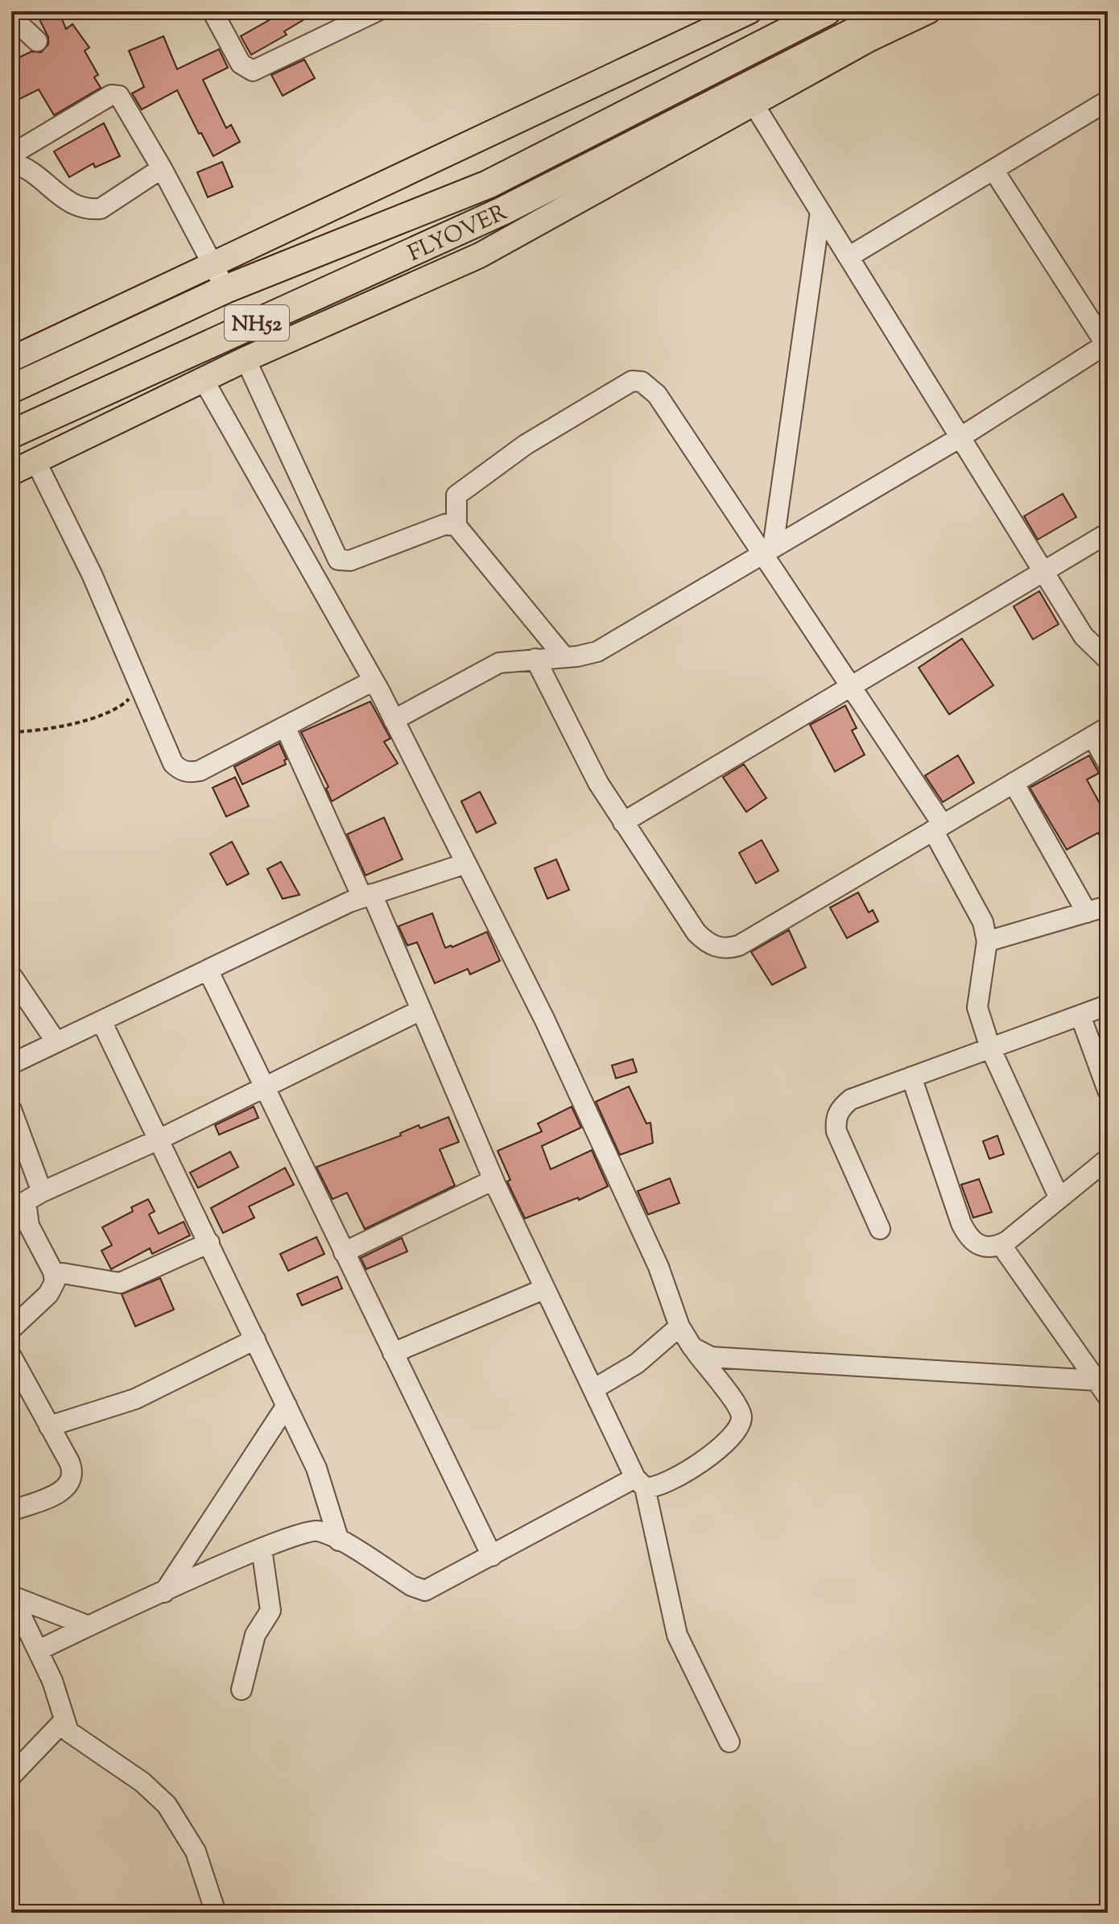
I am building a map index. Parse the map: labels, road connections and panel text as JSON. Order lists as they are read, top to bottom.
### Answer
{
  "streets": {
    "highway": ["FLYOVER", "NH52"]
  },
  "crossings": [
    ["FLYOVER", "NH52"]
  ]
}
